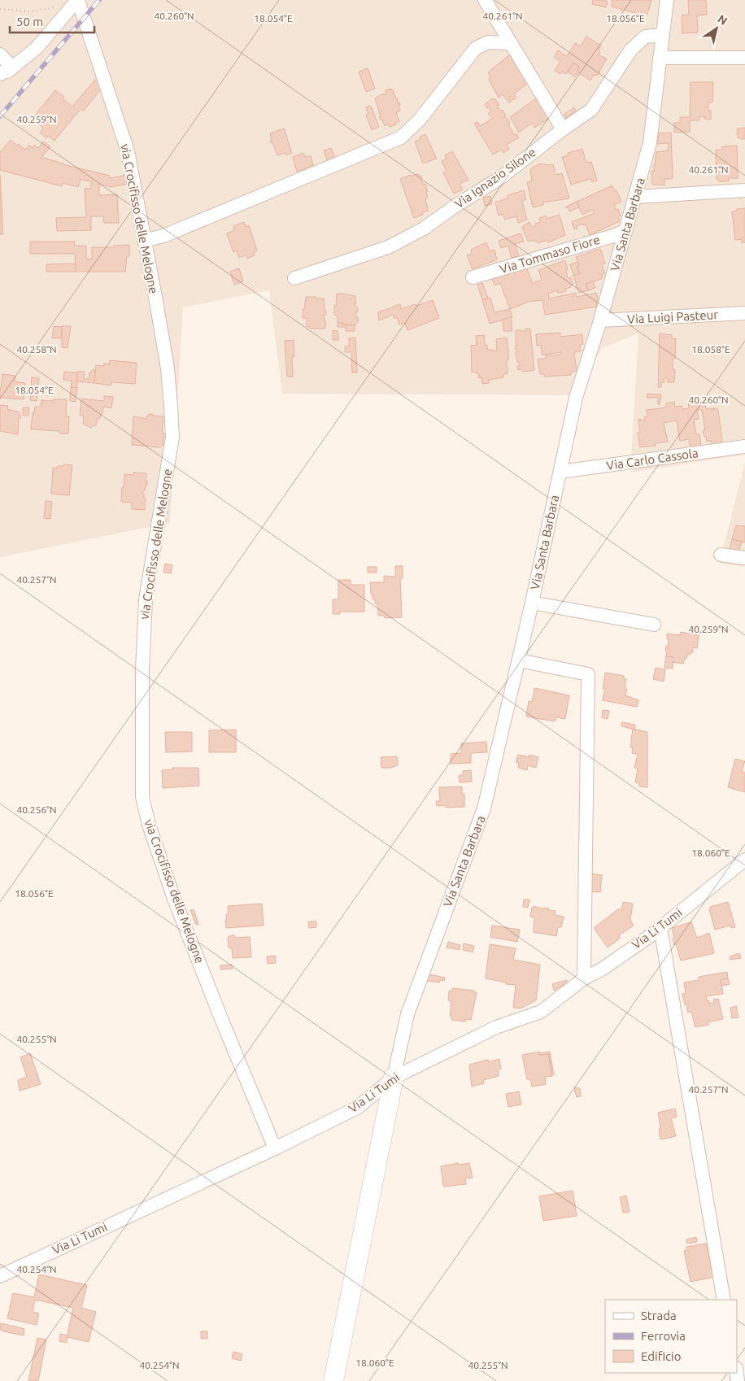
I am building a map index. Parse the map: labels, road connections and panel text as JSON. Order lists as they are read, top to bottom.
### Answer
{
  "streets": {
    "street": [
      "Via Ignazio Silone",
      "via Crocifisso delle Melogne",
      "Via Santa Barbara",
      "Via Tommaso Fiore",
      "Via Luigi Pasteur",
      "Via Carlo Cassola",
      "Via Li Tumi"
    ]
  },
  "crossings": [
    ["Via Ignazio Silone", "Via Santa Barbara"],
    ["via Crocifisso delle Melogne", "Via Li Tumi"],
    ["Via Santa Barbara", "Via Tommaso Fiore"],
    ["Via Santa Barbara", "Via Luigi Pasteur"],
    ["Via Santa Barbara", "Via Carlo Cassola"],
    ["Via Santa Barbara", "Via Li Tumi"]
  ],
  "legend": ["Strada", "Ferrovia", "Edificio"],
  "scale_bar": "50 m",
  "north": "top right",
  "coordinates": [
    "40.261°N",
    "40.260°N",
    "18.054°E",
    "18.056°E",
    "40.259°N",
    "18.058°E",
    "40.258°N",
    "40.257°N",
    "40.256°N",
    "18.060°E",
    "40.255°N",
    "40.254°N"
  ]
}
